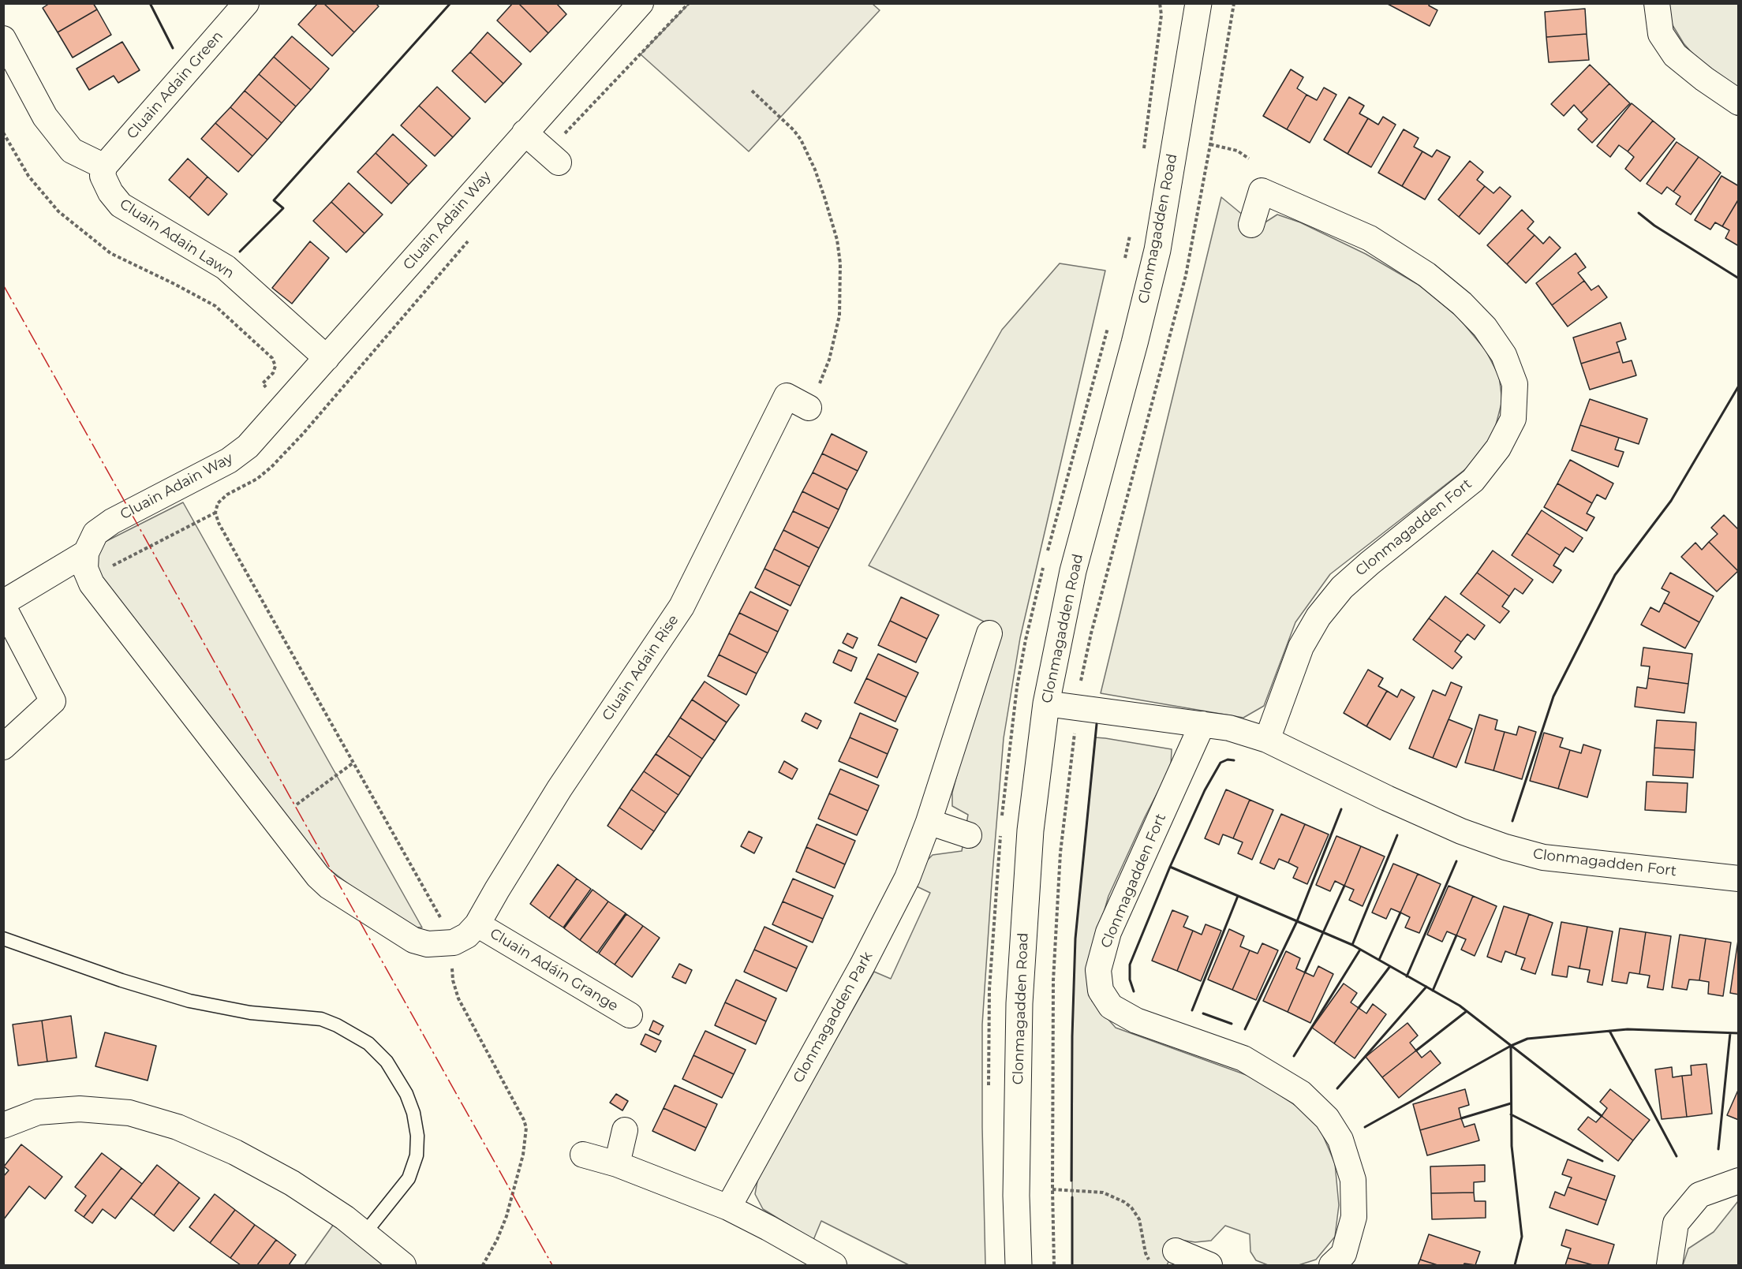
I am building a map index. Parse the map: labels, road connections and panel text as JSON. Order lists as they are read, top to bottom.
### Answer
{
  "streets": {
    "street": [
      "Cluain Adain Green",
      "Cluain Adain Way",
      "Clonmagadden Road",
      "Cluain Adain Lawn",
      "Clonmagadden Fort",
      "Cluain Adain Rise",
      "Cluain Adáin Grange",
      "Clonmagadden Park"
    ]
  },
  "crossings": [
    ["Cluain Adain Green", "Cluain Adain Lawn"],
    ["Cluain Adain Way", "Cluain Adain Lawn"],
    ["Clonmagadden Road", "Clonmagadden Fort"],
    ["Cluain Adain Rise", "Cluain Adáin Grange"]
  ]
}
